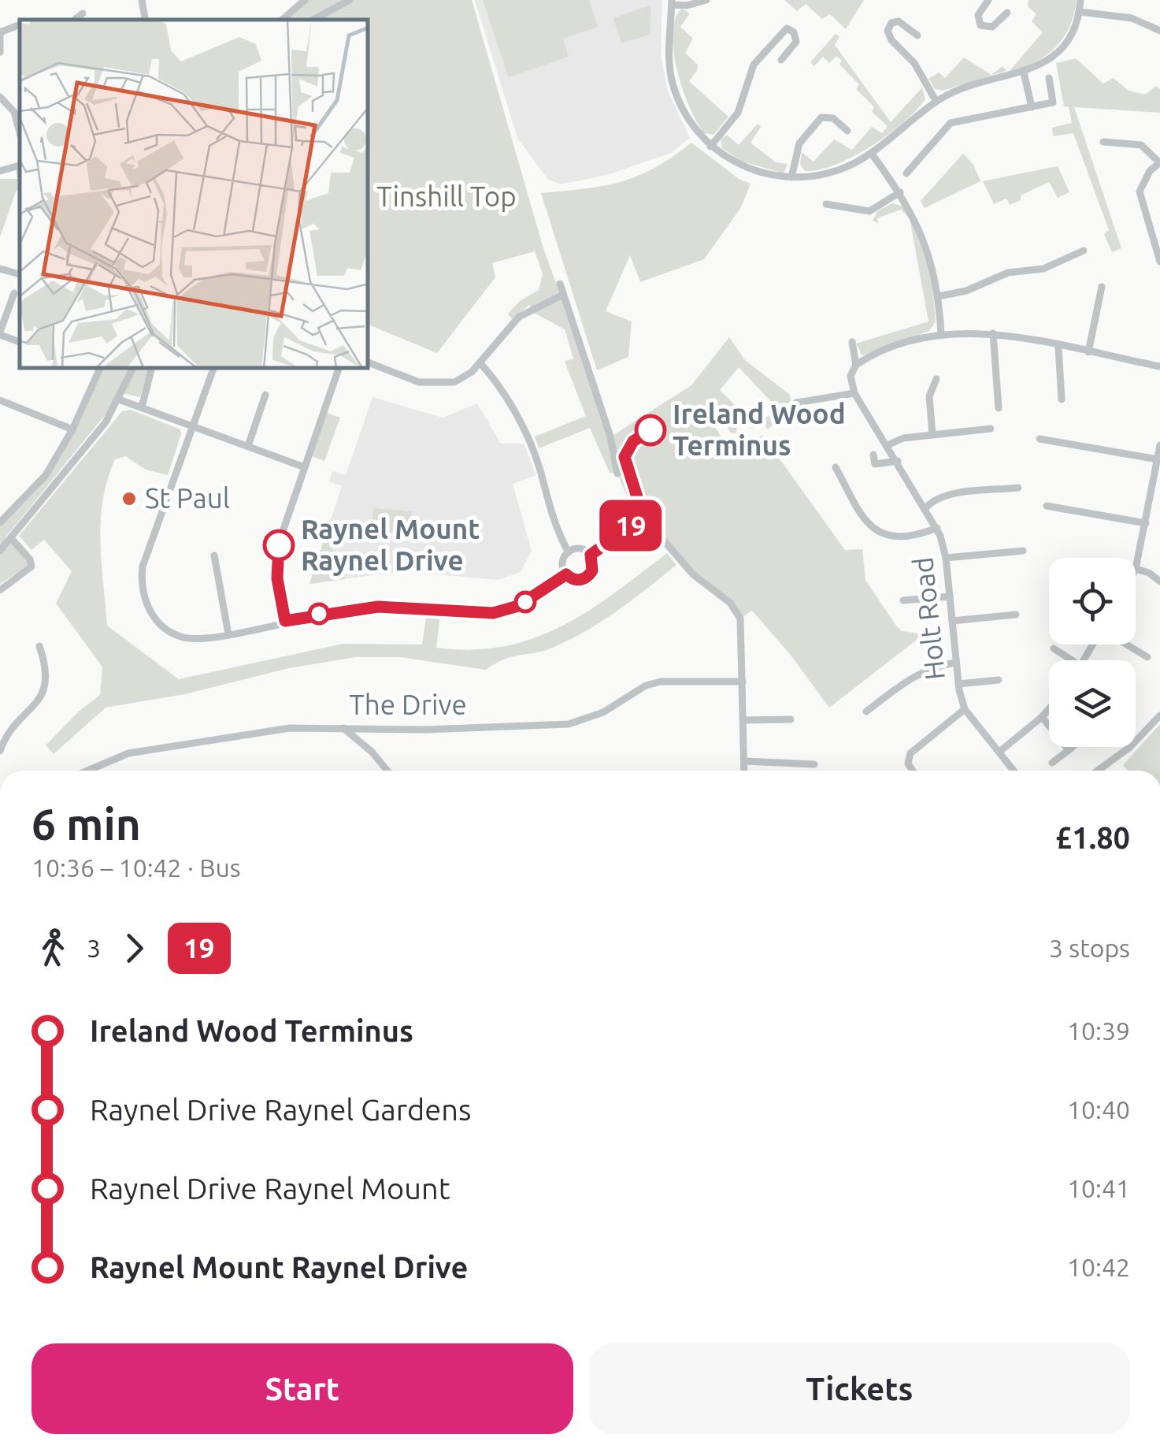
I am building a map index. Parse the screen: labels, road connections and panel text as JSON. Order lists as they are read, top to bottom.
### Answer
{
  "streets": {
    "street": ["Holt Road", "The Drive"]
  },
  "parks": ["Tinshill Top"],
  "places": ["Ireland Wood Terminus", "St Paul", "Raynel Mount Raynel Drive"],
  "lines": ["bus line 19"],
  "page": {
    "on_map": "19",
    "heading": ["6 min", "10:36 – 10:42 · Bus", "£1.80"],
    "legs": ["3", "19", "3 stops"],
    "list": [
      {
        "name": "Ireland Wood Terminus",
        "value": "10:39"
      },
      {
        "name": "Raynel Drive Raynel Gardens",
        "value": "10:40"
      },
      {
        "name": "Raynel Drive Raynel Mount",
        "value": "10:41"
      },
      {
        "name": "Raynel Mount Raynel Drive",
        "value": "10:42"
      }
    ],
    "buttons": ["Start", "Tickets"]
  }
}
